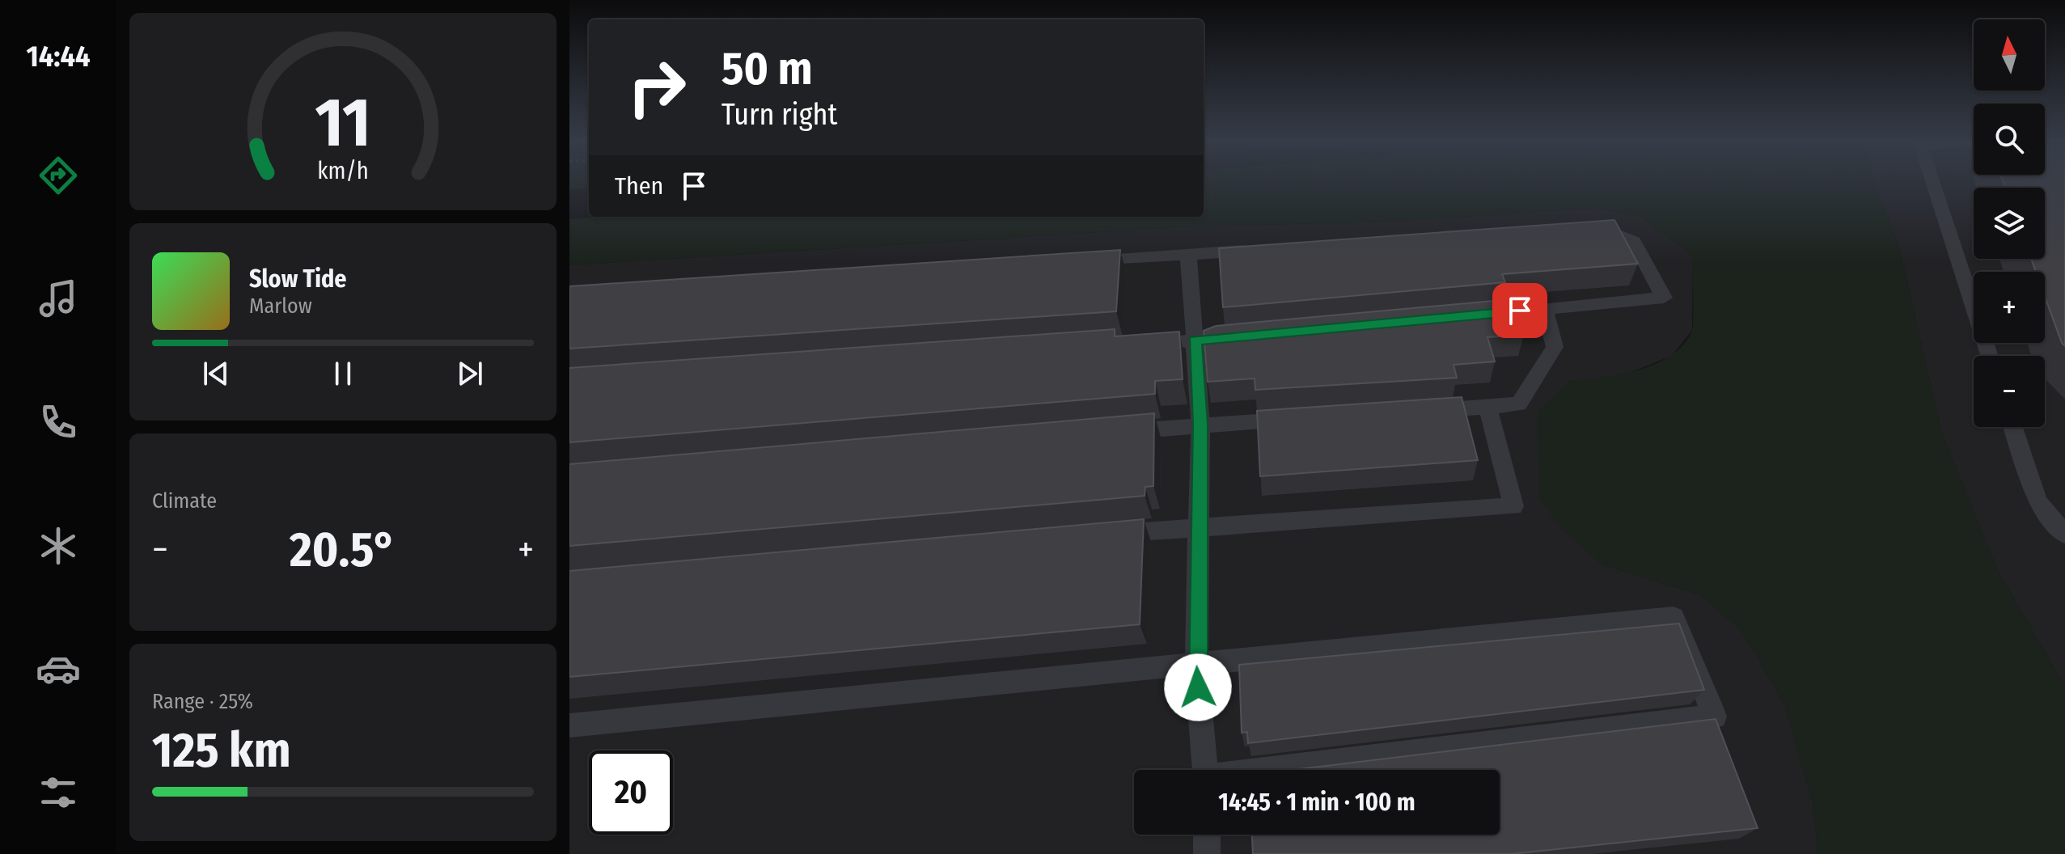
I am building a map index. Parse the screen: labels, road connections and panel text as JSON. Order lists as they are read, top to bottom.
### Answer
{
  "north": "top",
  "page": {
    "tabs": "14:44",
    "map_buttons": ["+", "−"],
    "turn": ["50 m", "Turn right"],
    "then": "Then",
    "song": ["Slow Tide", "Marlow"],
    "tile": [
      "Climate",
      ["Range · 25%", "125 km"]
    ],
    "heat": ["−", "20.5°", "+"],
    "limit": "20",
    "trip": "14:45 · 1 min · 100 m",
    "gauge": ["11", "km/h"]
  }
}
